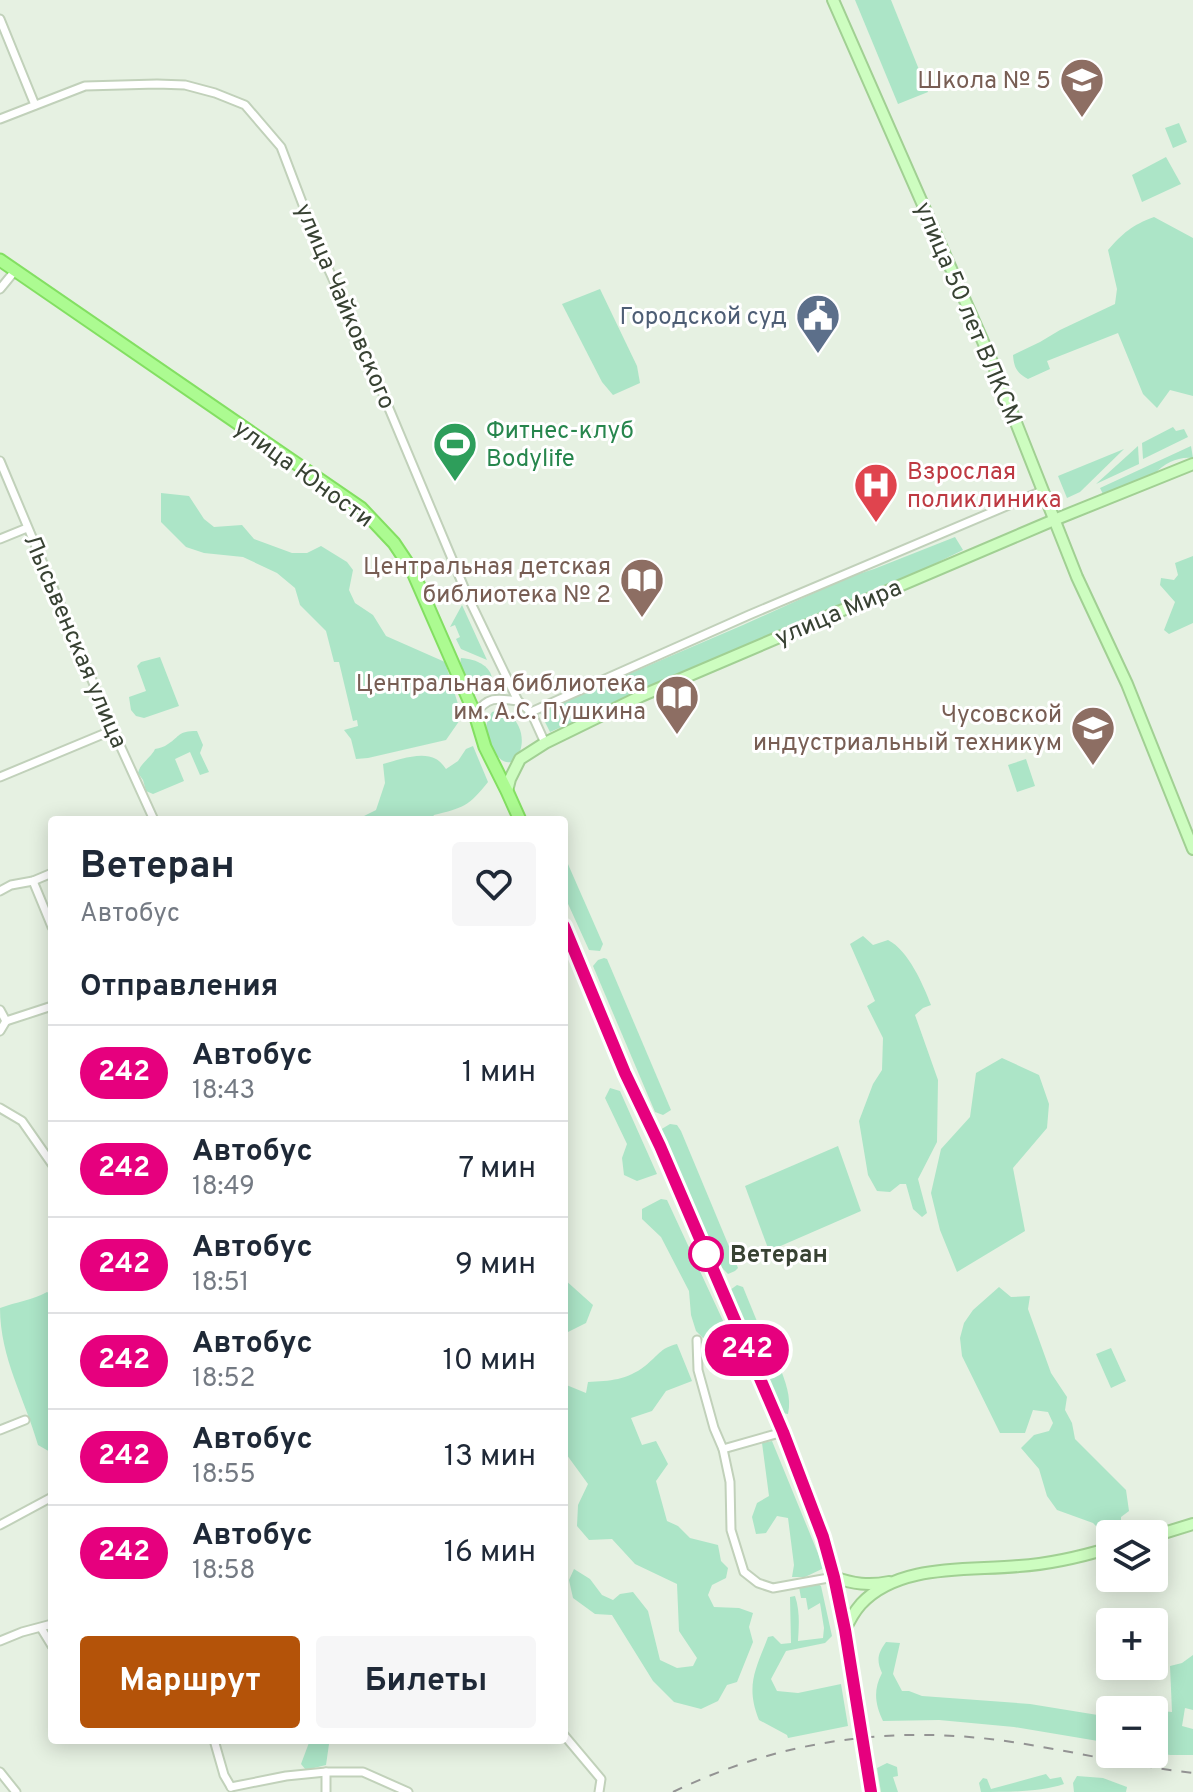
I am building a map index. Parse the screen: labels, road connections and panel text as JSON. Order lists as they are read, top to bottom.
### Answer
{
  "streets": {
    "main road": ["улица Юности"],
    "street": [
      "улица Чайковского",
      "улица 50 лет ВЛКСМ",
      "улица Мира",
      "Лысьвенская улица"
    ]
  },
  "crossings": [
    ["улица Чайковского", "улица Мира"],
    ["улица 50 лет ВЛКСМ", "улица Мира"],
    ["улица Юности", "улица Мира"]
  ],
  "places": {
    "school or university": ["Школа № 5", "Чусовской индустриальный техникум"],
    "public building": ["Городской суд"],
    "sports": ["Фитнес-клуб Bodylife"],
    "hospital": ["Взрослая поликлиника"],
    "library": ["Центральная детская библиотека № 2", "Центральная библиотека им. А.С. Пушкина"],
    "other": ["Ветеран"]
  },
  "lines": ["bus line 242"],
  "page": {
    "on_map": "242",
    "heading": [
      ["Ветеран", "Автобус"],
      "Отправления"
    ],
    "list": [
      {
        "mark": "242",
        "name": "Автобус",
        "note": "18:43",
        "value": "1 мин"
      },
      {
        "mark": "242",
        "name": "Автобус",
        "note": "18:49",
        "value": "7 мин"
      },
      {
        "mark": "242",
        "name": "Автобус",
        "note": "18:51",
        "value": "9 мин"
      },
      {
        "mark": "242",
        "name": "Автобус",
        "note": "18:52",
        "value": "10 мин"
      },
      {
        "mark": "242",
        "name": "Автобус",
        "note": "18:55",
        "value": "13 мин"
      },
      {
        "mark": "242",
        "name": "Автобус",
        "note": "18:58",
        "value": "16 мин"
      }
    ],
    "map_buttons": ["+", "−"],
    "buttons": ["Маршрут", "Билеты"]
  }
}
